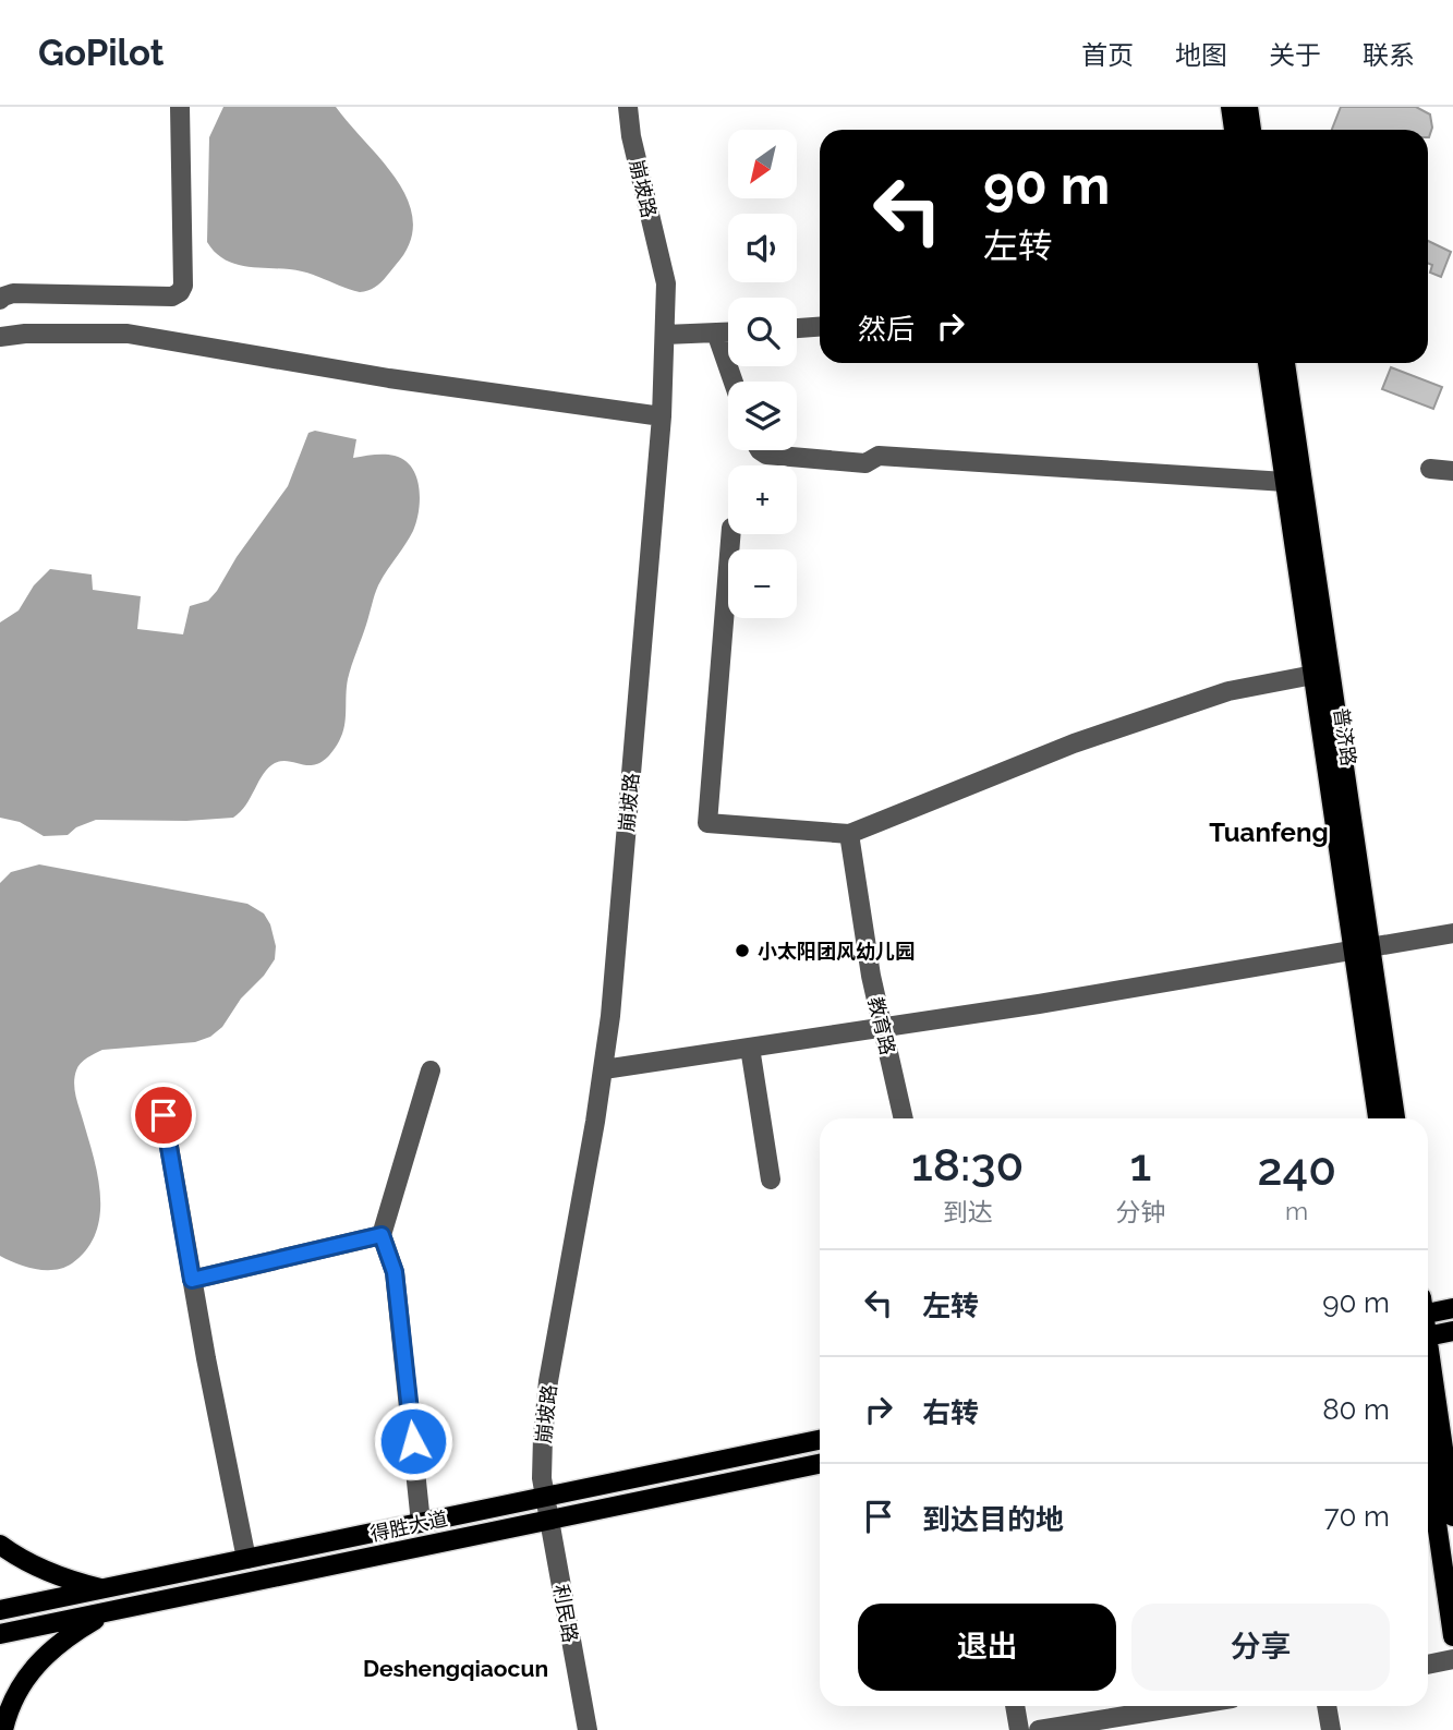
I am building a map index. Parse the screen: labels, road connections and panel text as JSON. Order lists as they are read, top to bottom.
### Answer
{
  "streets": {
    "main road": ["普济路", "得胜大道"],
    "street": ["崩坡路", "教育路", "利民路"]
  },
  "crossings": [
    ["崩坡路", "得胜大道"],
    ["崩坡路", "利民路"],
    ["得胜大道", "利民路"]
  ],
  "districts": ["Tuanfeng", "Deshengqiaocun"],
  "places": ["小太阳团风幼儿园"],
  "north": "bottom left",
  "page": {
    "header": "GoPilot",
    "nav": [
      "首页",
      "地图",
      "关于",
      "联系"
    ],
    "map_buttons": ["+", "−"],
    "turn": ["90 m", "左转"],
    "then": "然后",
    "eta": [
      "18:30",
      "到达",
      "1",
      "分钟",
      "240",
      "m"
    ],
    "list": [
      {
        "name": "左转",
        "value": "90 m"
      },
      {
        "name": "右转",
        "value": "80 m"
      },
      {
        "name": "到达目的地",
        "value": "70 m"
      }
    ],
    "buttons": ["退出", "分享"]
  }
}
